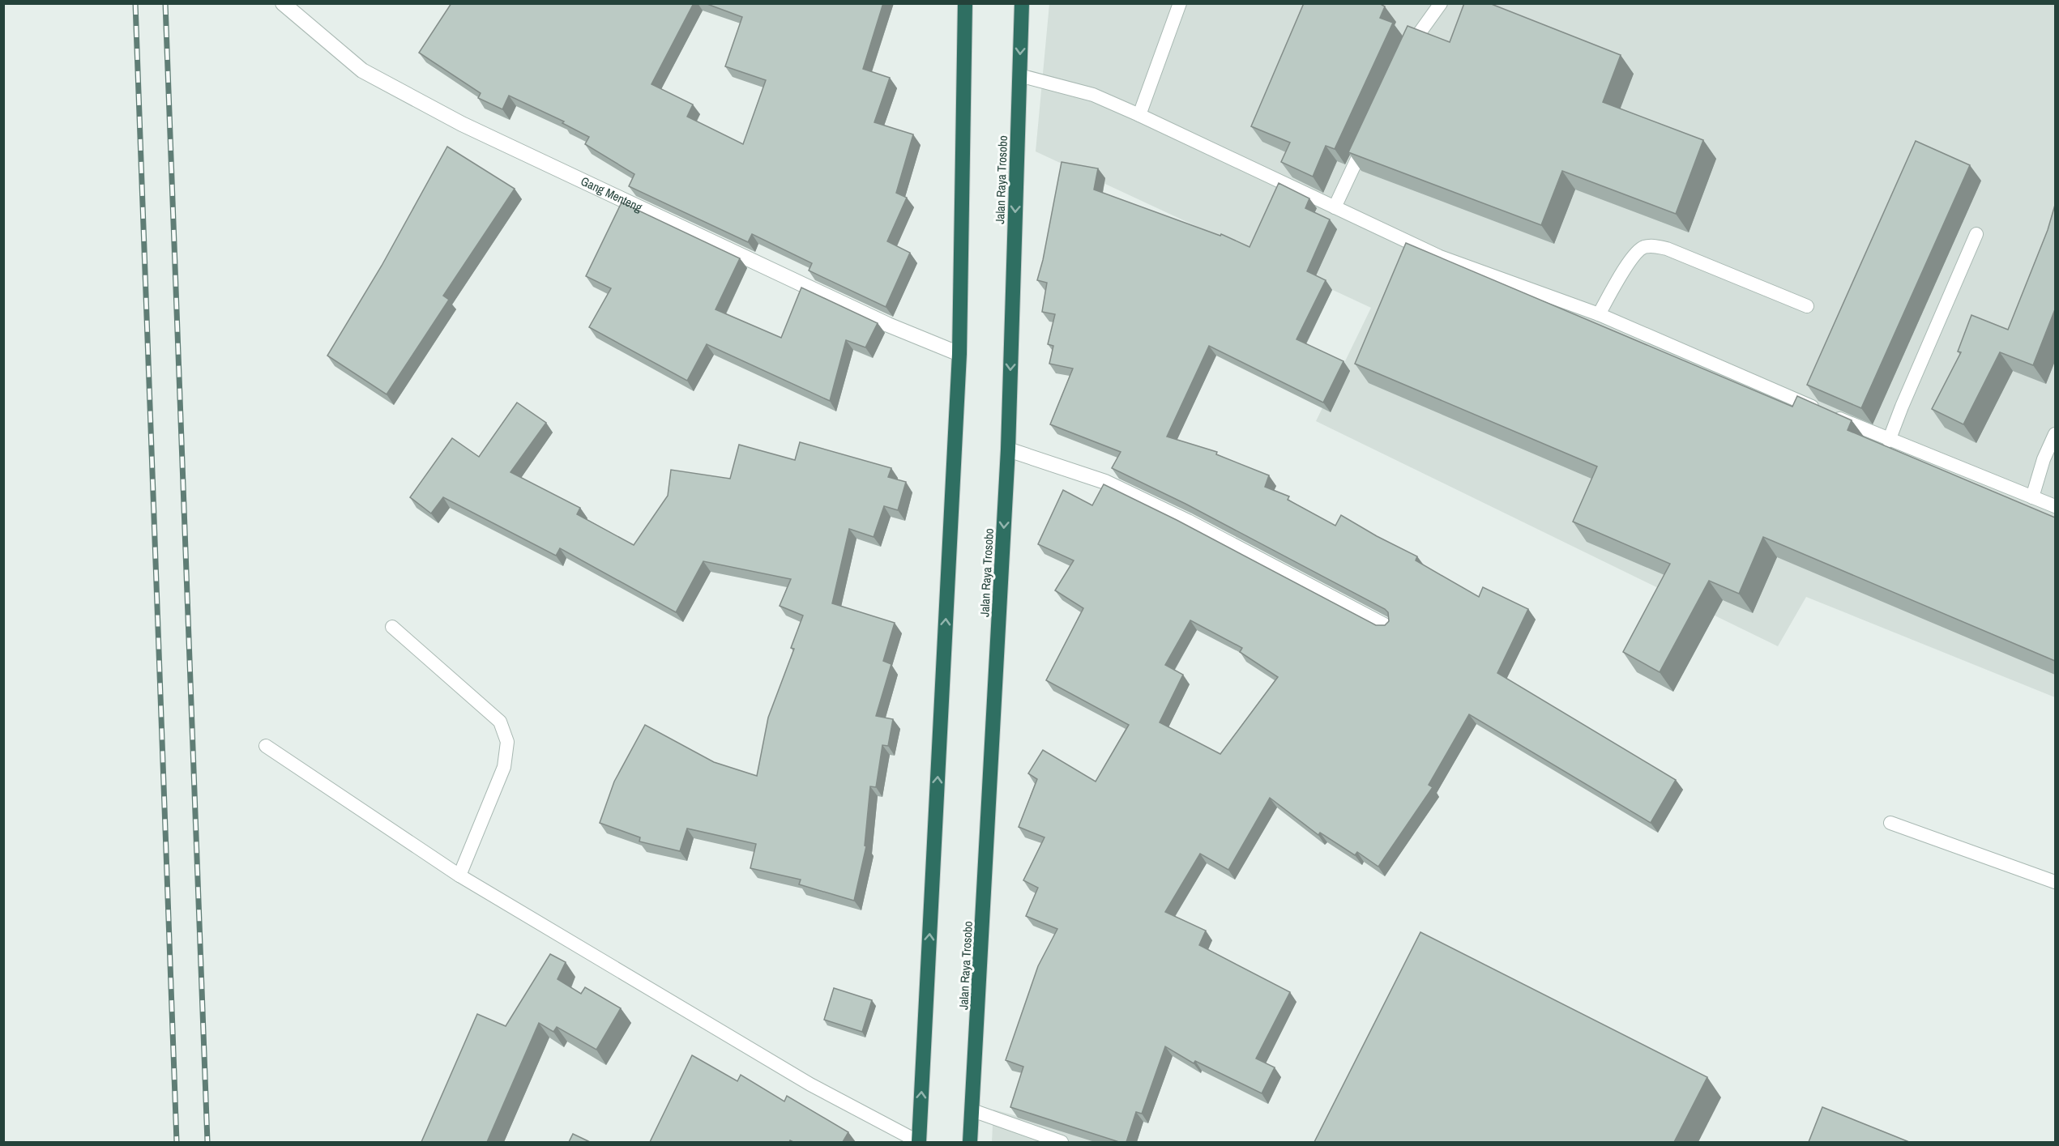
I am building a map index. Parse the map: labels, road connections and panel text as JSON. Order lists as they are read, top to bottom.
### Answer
{
  "streets": {
    "highway": ["Jalan Raya Trosobo"],
    "street": ["Gang Menteng"]
  }
}
